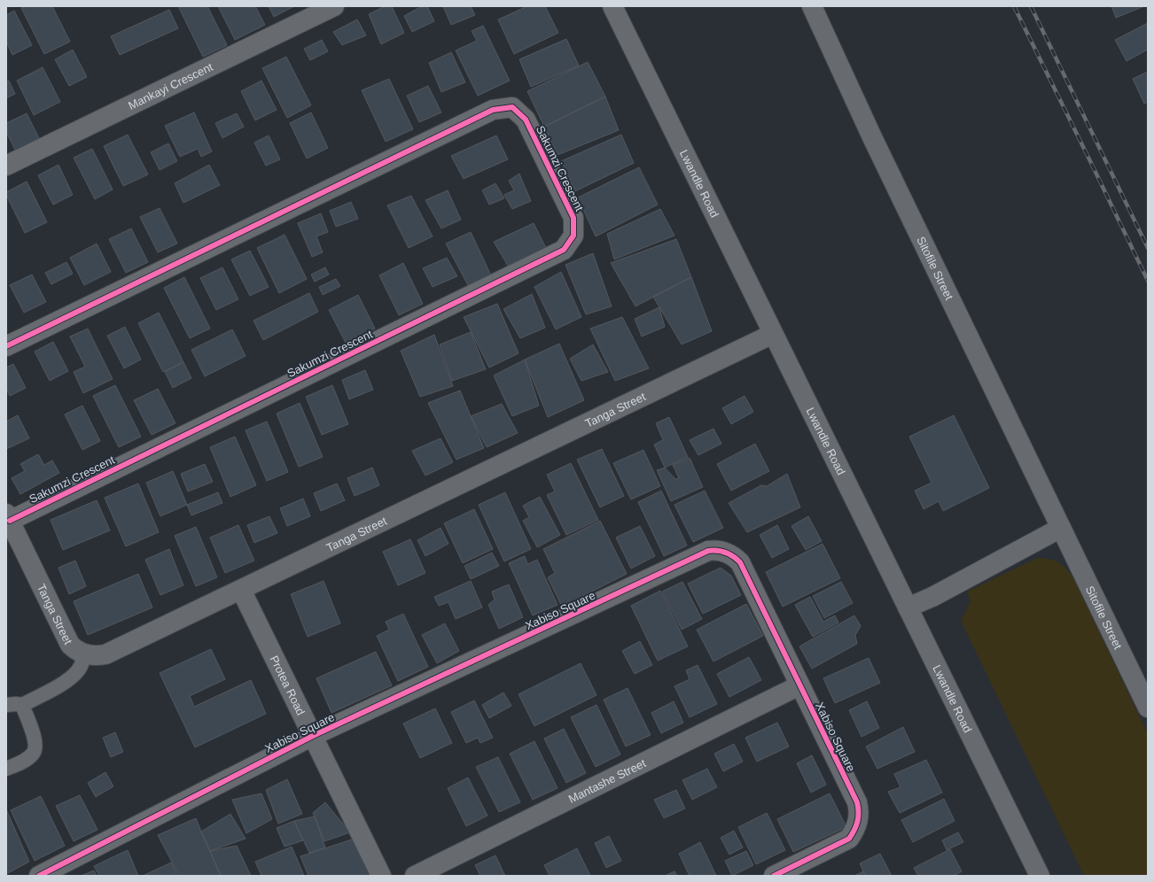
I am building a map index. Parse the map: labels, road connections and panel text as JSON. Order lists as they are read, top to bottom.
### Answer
{
  "streets": {
    "street": [
      "Mankayi Crescent",
      "Sakumzi Crescent",
      "Lwandle Road",
      "Sitofile Street",
      "Tanga Street",
      "Xabiso Square",
      "Protea Road",
      "Mantashe Street"
    ]
  },
  "crossings": [
    ["Sakumzi Crescent", "Tanga Street"],
    ["Lwandle Road", "Tanga Street"],
    ["Tanga Street", "Protea Road"],
    ["Xabiso Square", "Protea Road"],
    ["Xabiso Square", "Mantashe Street"]
  ]
}
